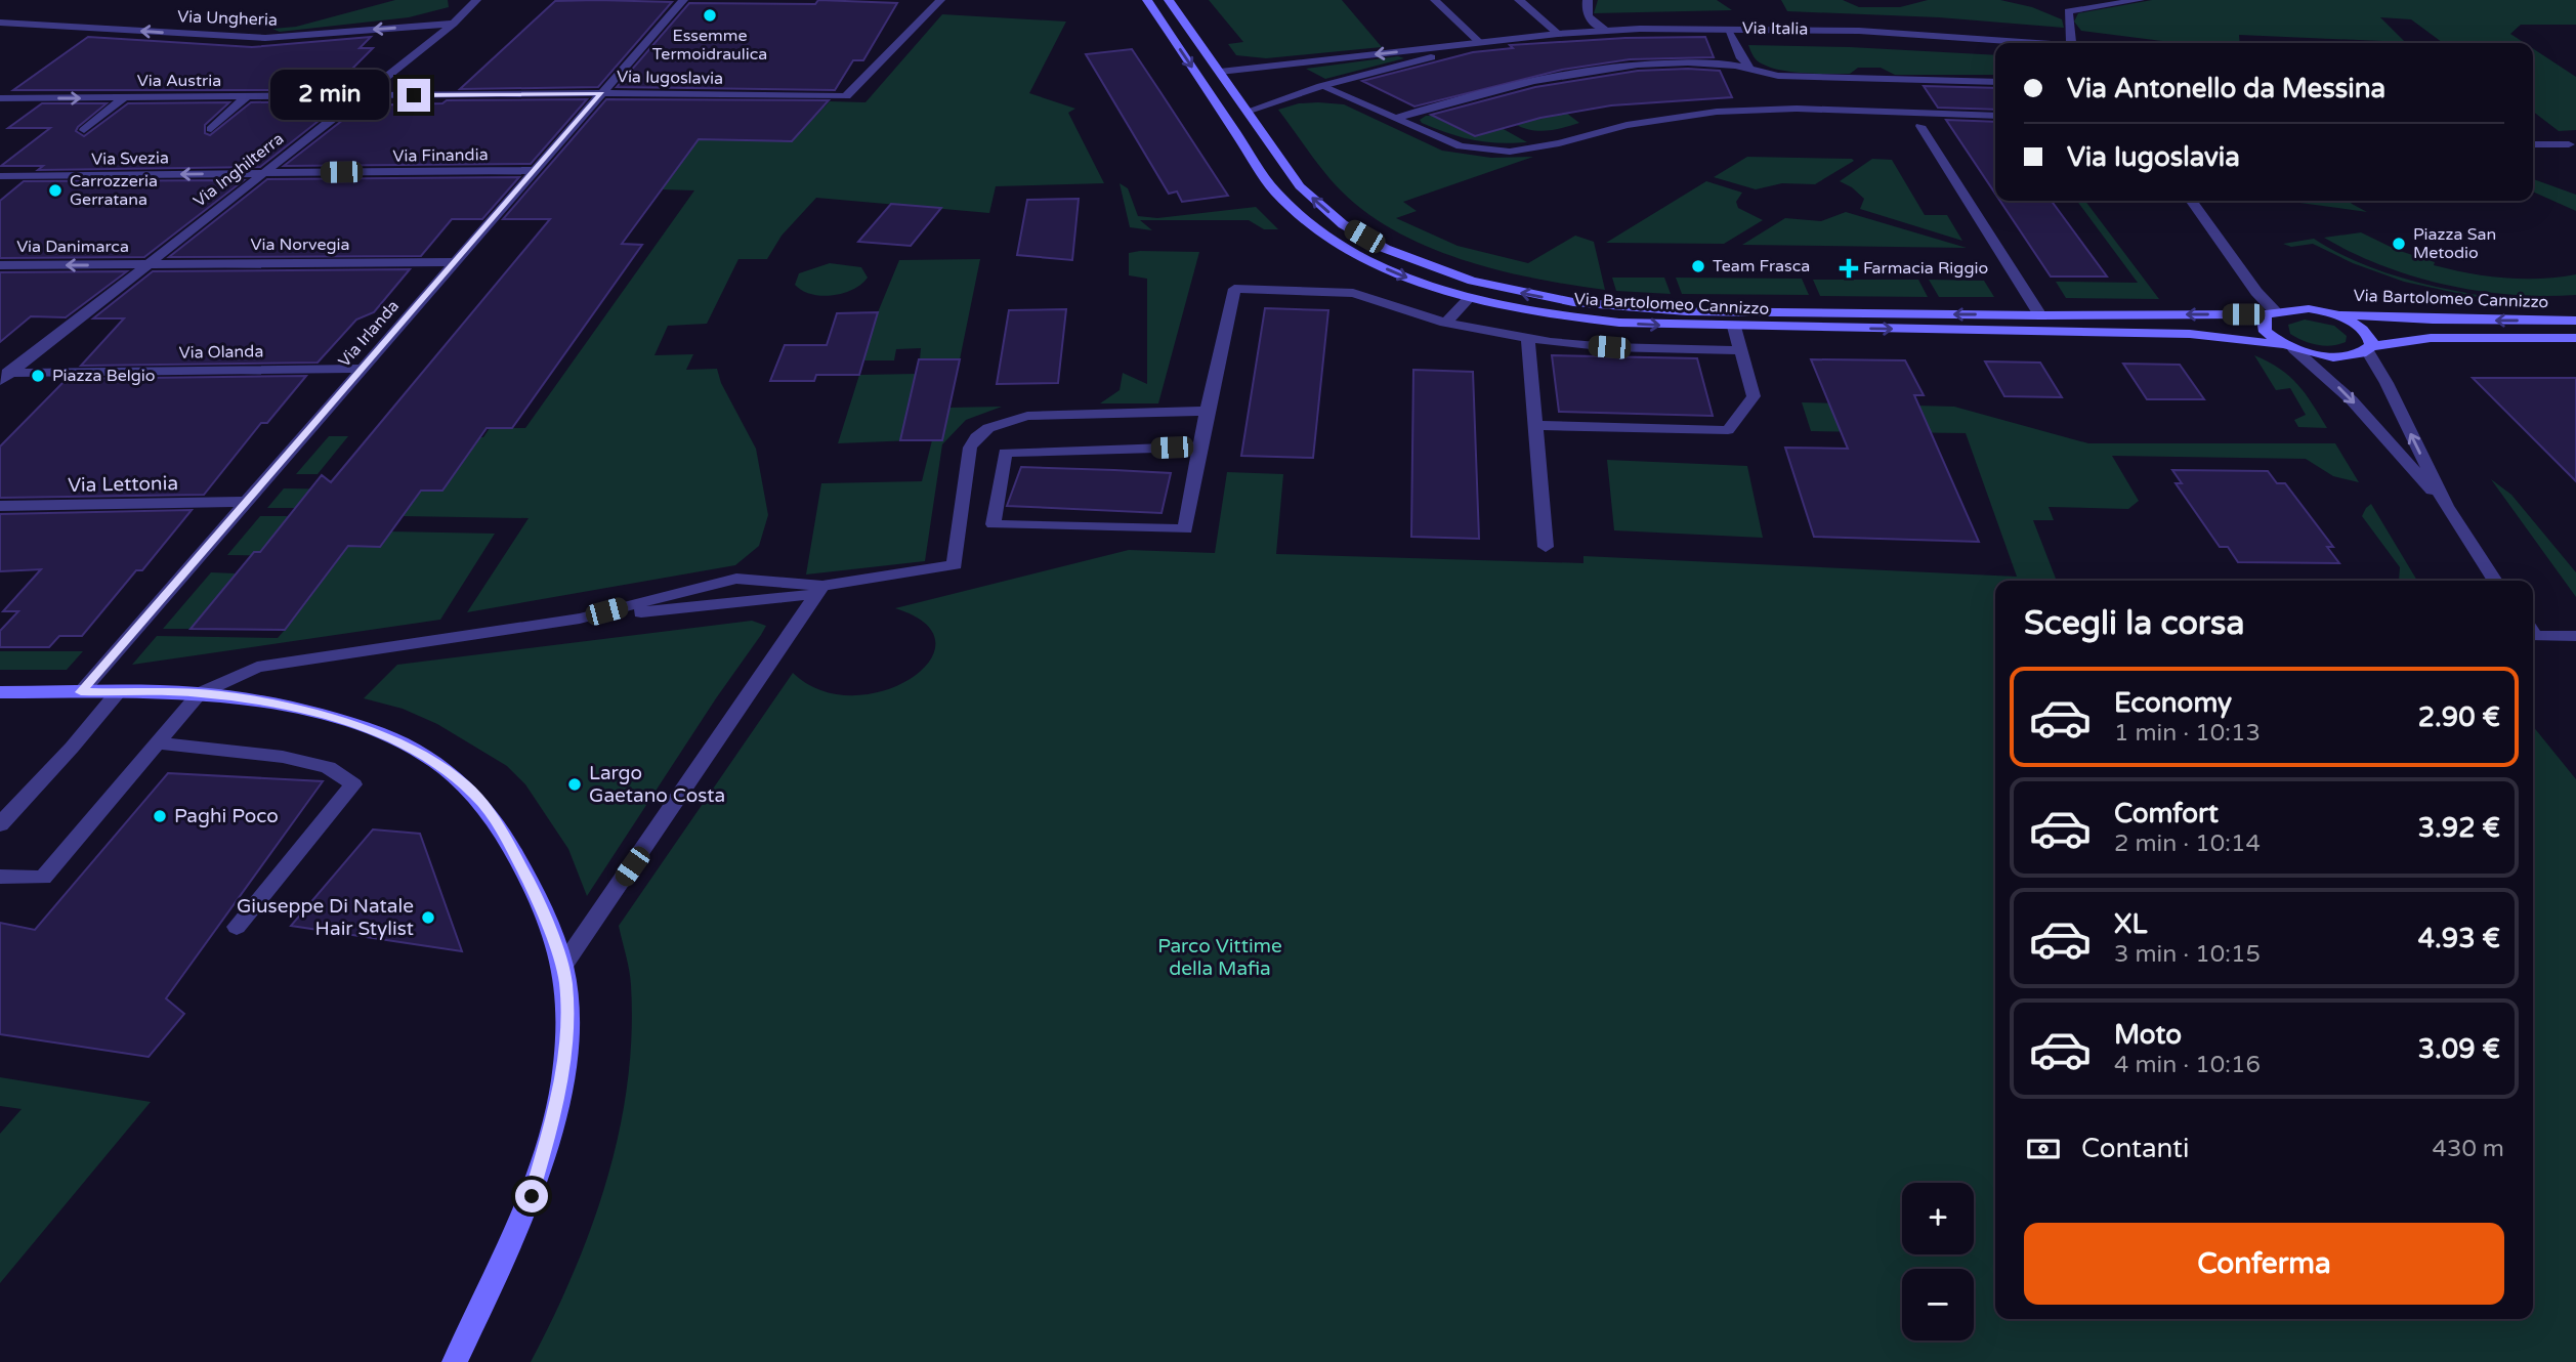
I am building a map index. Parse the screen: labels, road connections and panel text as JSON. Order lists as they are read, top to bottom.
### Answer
{
  "streets": {
    "street": [
      "Via Ungheria",
      "Via Italia",
      "Via Iugoslavia",
      "Via Austria",
      "Via Finandia",
      "Via Svezia",
      "Via Inghilterra",
      "Via Norvegia",
      "Via Danimarca",
      "Via Bartolomeo Cannizzo",
      "Via Irlanda",
      "Via Olanda",
      "Via Lettonia"
    ]
  },
  "crossings": [
    ["Via Ungheria", "Via Inghilterra"],
    ["Via Iugoslavia", "Via Austria"],
    ["Via Iugoslavia", "Via Inghilterra"],
    ["Via Iugoslavia", "Via Irlanda"],
    ["Via Austria", "Via Inghilterra"],
    ["Via Finandia", "Via Svezia"],
    ["Via Finandia", "Via Inghilterra"],
    ["Via Finandia", "Via Irlanda"],
    ["Via Svezia", "Via Inghilterra"],
    ["Via Inghilterra", "Via Norvegia"],
    ["Via Inghilterra", "Via Danimarca"],
    ["Via Inghilterra", "Via Olanda"],
    ["Via Norvegia", "Via Danimarca"],
    ["Via Norvegia", "Via Irlanda"],
    ["Via Irlanda", "Via Olanda"],
    ["Via Irlanda", "Via Lettonia"]
  ],
  "one_way": ["Via Ungheria", "Via Svezia", "Via Danimarca"],
  "parks": ["Parco Vittime della Mafia"],
  "places": {
    "other": [
      "Essemme Termoidraulica",
      "Carrozzeria Gerratana",
      "Piazza San Metodio",
      "Team Frasca",
      "Piazza Belgio",
      "Largo Gaetano Costa",
      "Paghi Poco",
      "Giuseppe Di Natale Hair Stylist"
    ],
    "health": ["Farmacia Riggio"]
  },
  "page": {
    "banner": ["Via Antonello da Messina", "Via Iugoslavia"],
    "bubble": "2 min",
    "heading": "Scegli la corsa",
    "list": [
      {
        "name": "Economy",
        "note": "1 min · 10:13",
        "value": "2.90 €"
      },
      {
        "name": "Comfort",
        "note": "2 min · 10:14",
        "value": "3.92 €"
      },
      {
        "name": "XL",
        "note": "3 min · 10:15",
        "value": "4.93 €"
      },
      {
        "name": "Moto",
        "note": "4 min · 10:16",
        "value": "3.09 €"
      }
    ],
    "pay": ["Contanti", "430 m"],
    "map_buttons": ["+", "−"],
    "buttons": "Conferma"
  }
}
